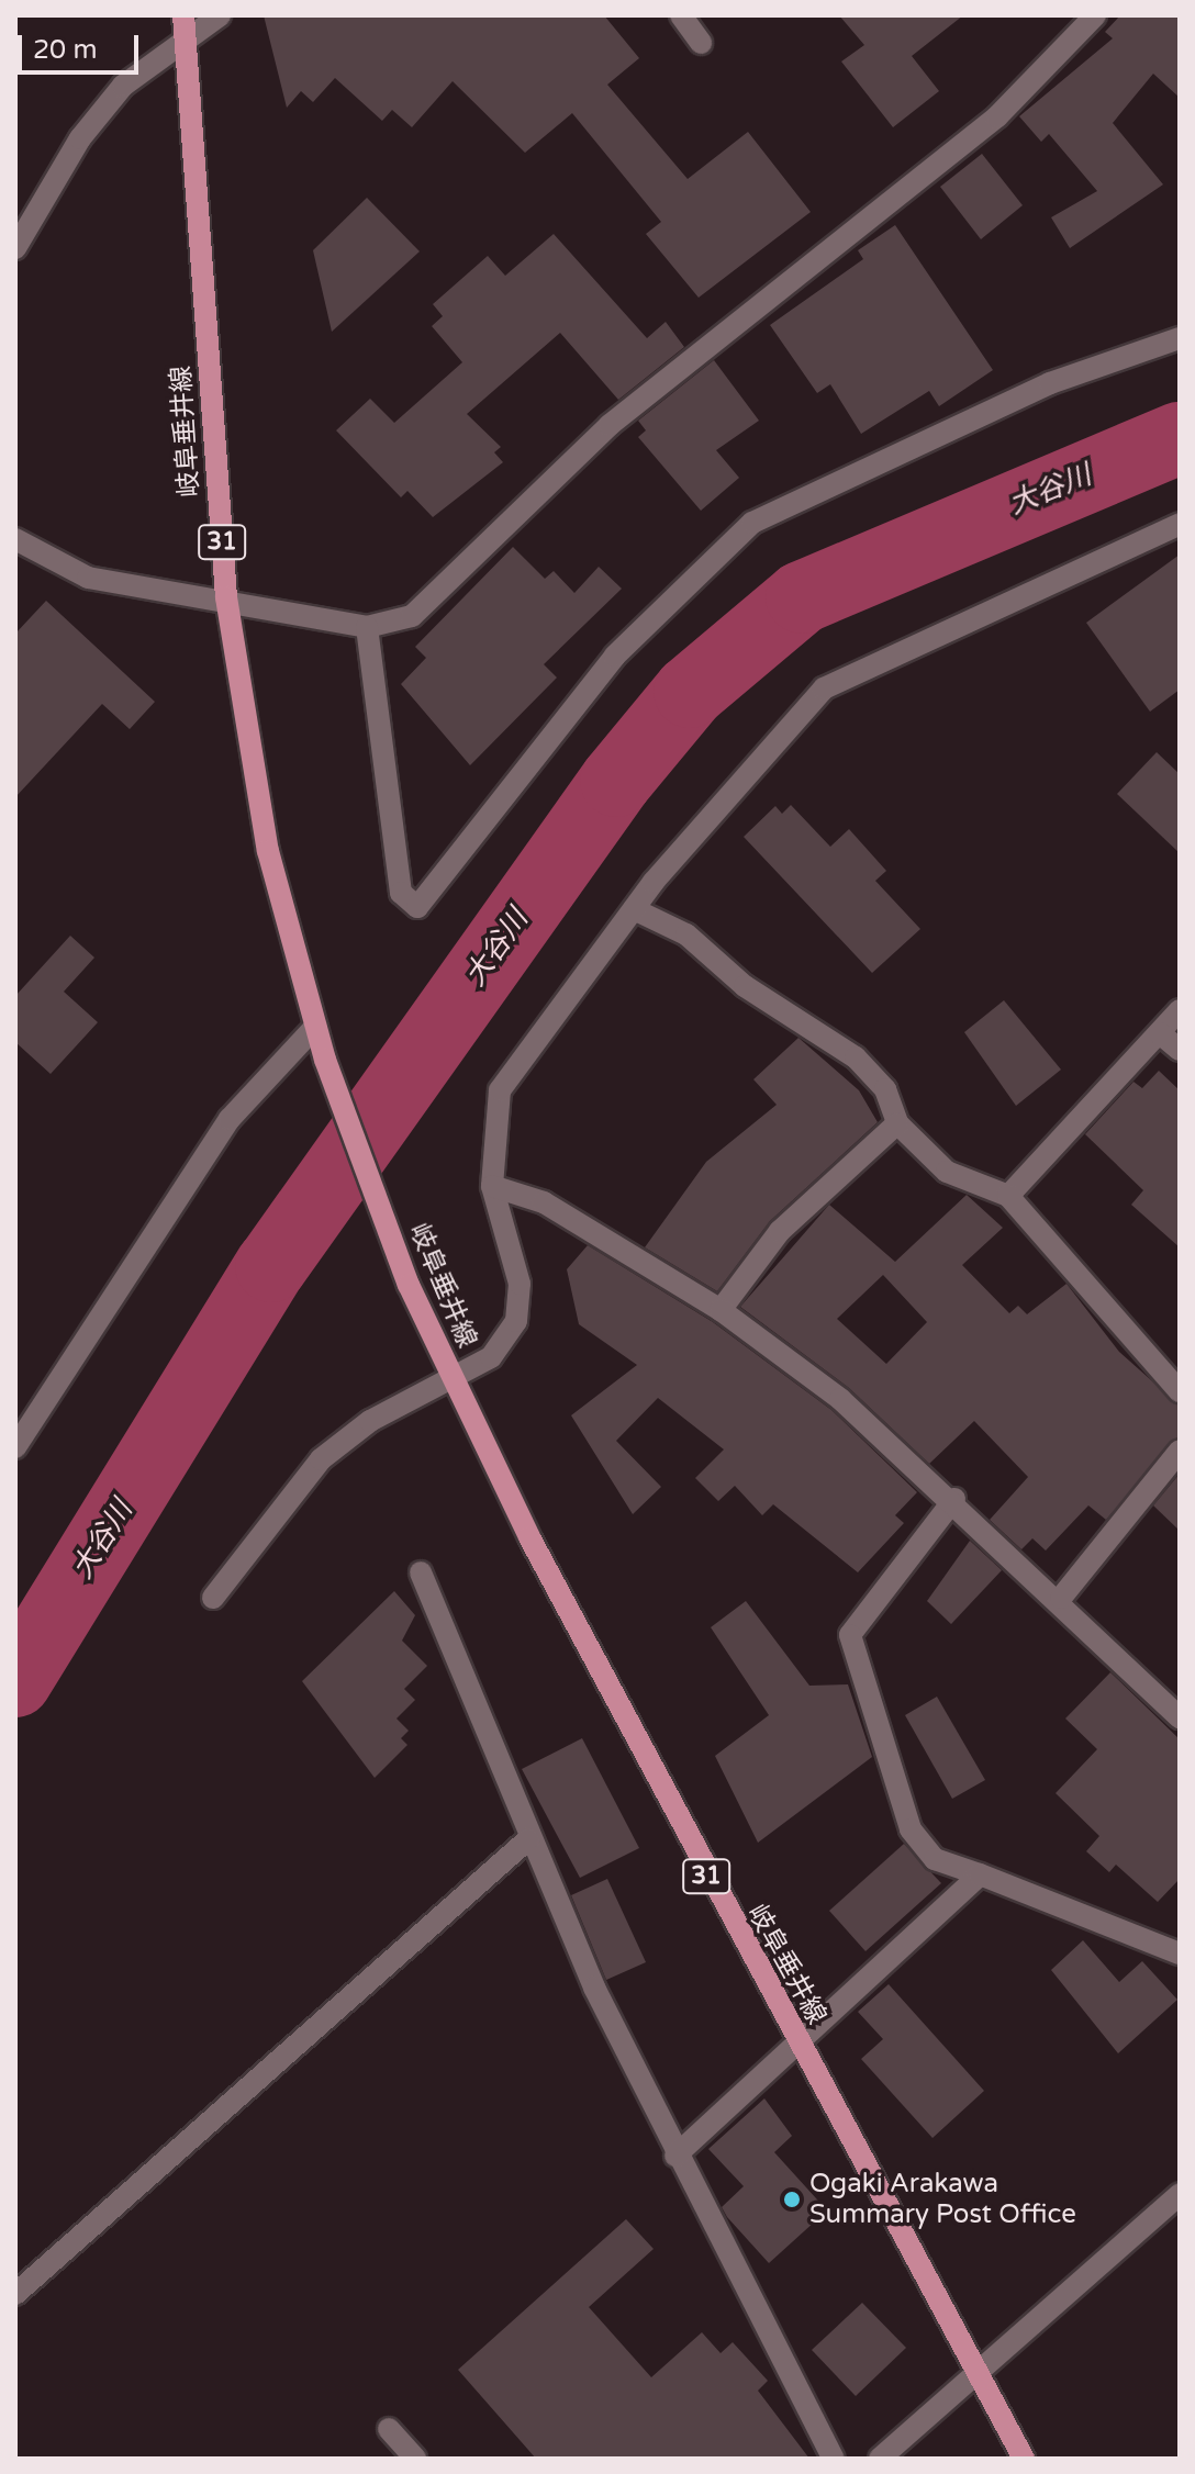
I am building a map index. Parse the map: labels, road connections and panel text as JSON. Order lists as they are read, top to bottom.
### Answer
{
  "streets": {
    "main road": ["岐阜垂井線", "31"]
  },
  "water": ["大谷川"],
  "places": ["Ogaki Arakawa Summary Post Office"],
  "scale_bar": "20 m"
}
